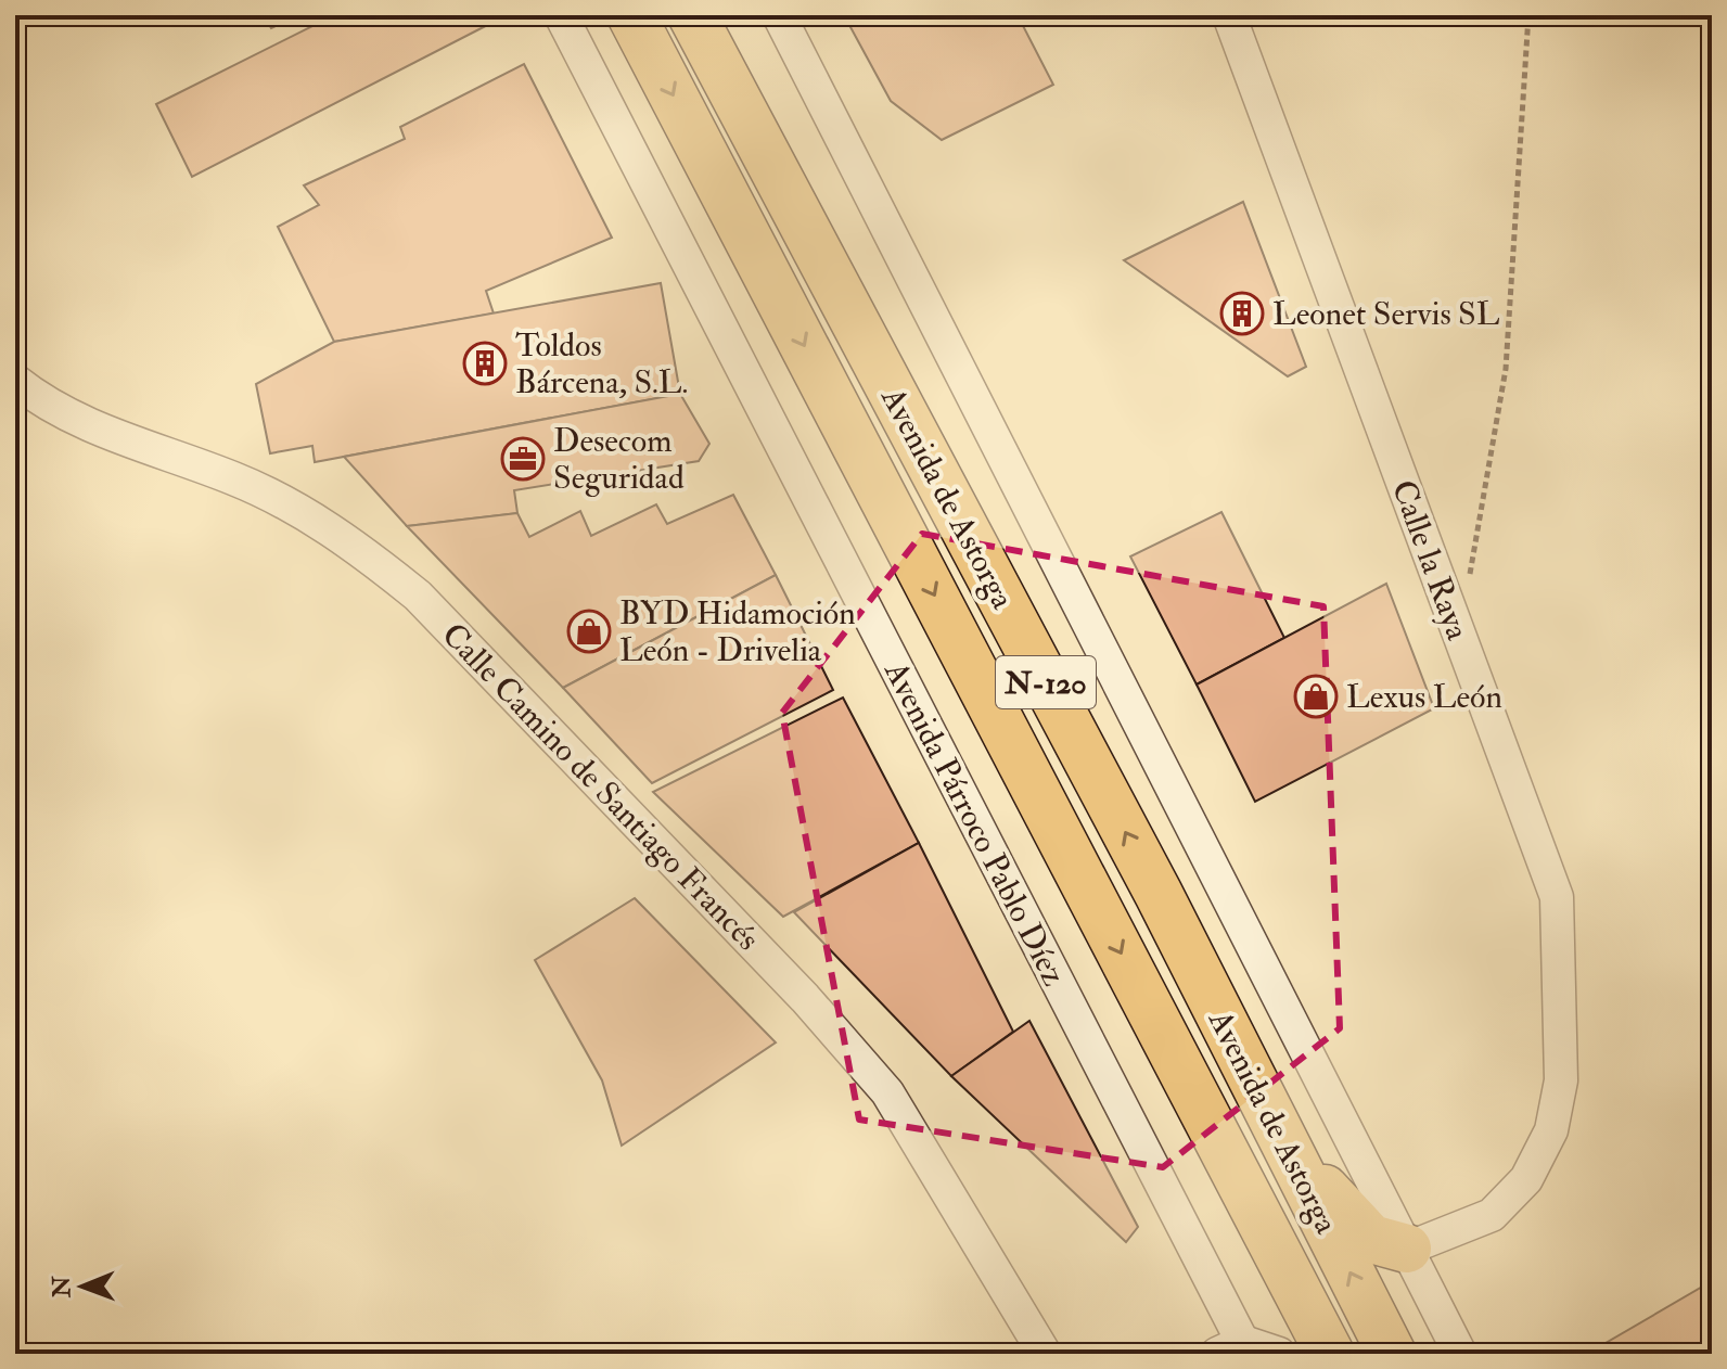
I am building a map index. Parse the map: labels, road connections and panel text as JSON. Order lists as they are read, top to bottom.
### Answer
{
  "streets": {
    "highway": ["Avenida de Astorga", "N-120"],
    "street": ["Calle la Raya", "Calle Camino de Santiago Francés", "Avenida Párroco Pablo Díez"]
  },
  "places": {
    "building": ["Leonet Servis SL", "Toldos Bárcena, S.L."],
    "office": ["Desecom Seguridad"],
    "shop": ["BYD Hidamoción León - Drivelia", "Lexus León"]
  },
  "north": "left"
}
